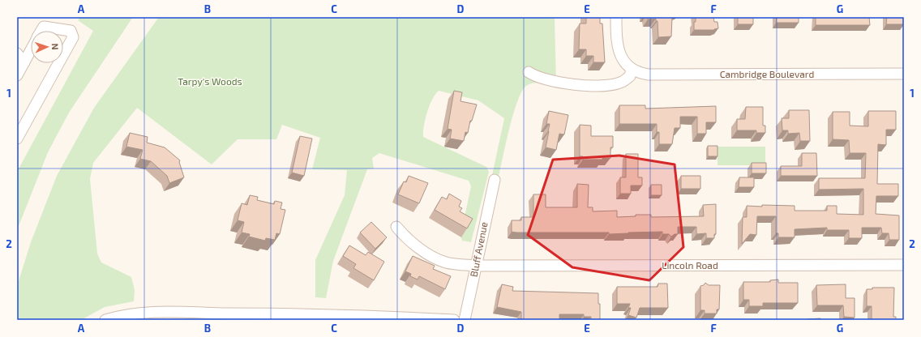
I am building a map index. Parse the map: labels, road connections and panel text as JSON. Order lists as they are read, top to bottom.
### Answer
{
  "streets": {
    "street": ["Cambridge Boulevard", "Bluff Avenue", "Lincoln Road"]
  },
  "crossings": [
    ["Bluff Avenue", "Lincoln Road"]
  ],
  "parks": ["Tarpy's Woods"],
  "north": "right",
  "grid": {
    "columns": [
      "A",
      "B",
      "C",
      "D",
      "E",
      "F",
      "G"
    ],
    "rows": ["1", "2"]
  }
}
